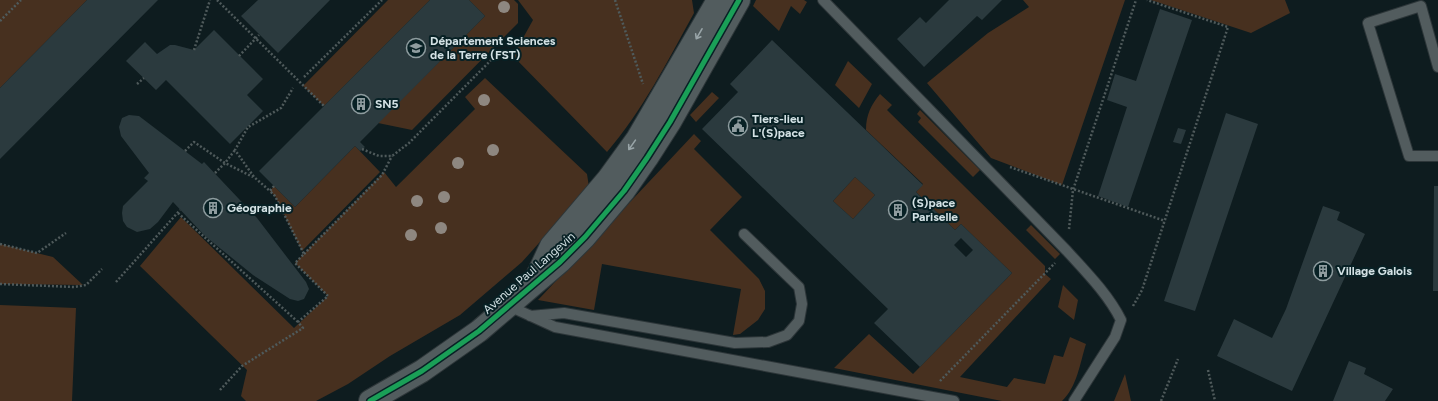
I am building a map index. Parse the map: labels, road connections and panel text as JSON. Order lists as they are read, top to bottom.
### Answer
{
  "streets": {
    "street": ["Avenue Paul Langevin"]
  },
  "places": {
    "school or university": ["Département Sciences de la Terre (FST)"],
    "building": [
      "SN5",
      "Géographie",
      "(S)pace Pariselle",
      "Village Galois"
    ],
    "public building": ["Tiers-lieu L'(S)pace"]
  }
}
